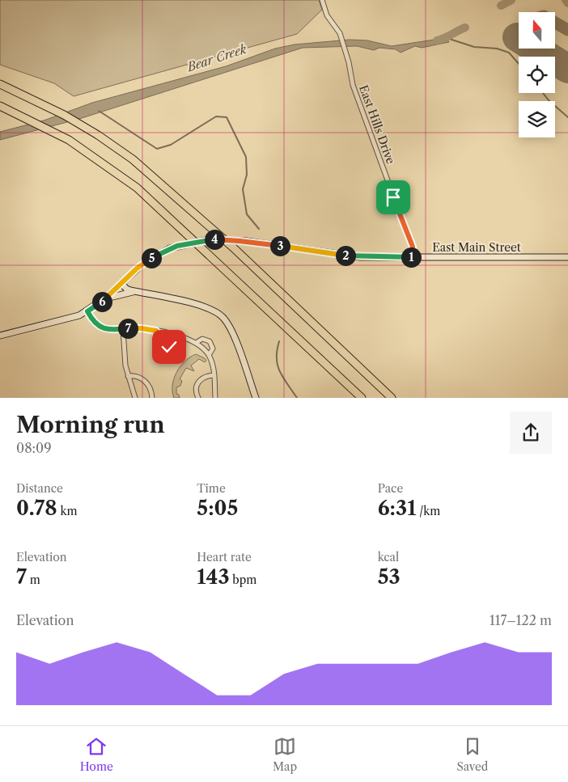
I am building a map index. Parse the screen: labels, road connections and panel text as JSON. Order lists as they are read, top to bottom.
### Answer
{
  "streets": {
    "street": ["East Hills Drive", "East Main Street"]
  },
  "crossings": [
    ["East Hills Drive", "East Main Street"]
  ],
  "water": ["Bear Creek"],
  "north": "top",
  "page": {
    "pins": [
      "4",
      "3",
      "2",
      "1",
      "5",
      "6",
      "7"
    ],
    "heading": ["Morning run", "08:09"],
    "stats": [
      ["Distance", "0.78 km"],
      ["Time", "5:05"],
      ["Pace", "6:31 /km"],
      ["Elevation", "7 m"],
      ["Heart rate", "143 bpm"],
      ["kcal", "53"]
    ],
    "chart": ["Elevation", "117–122 m"],
    "tabs": ["Home", "Map", "Saved"]
  }
}
